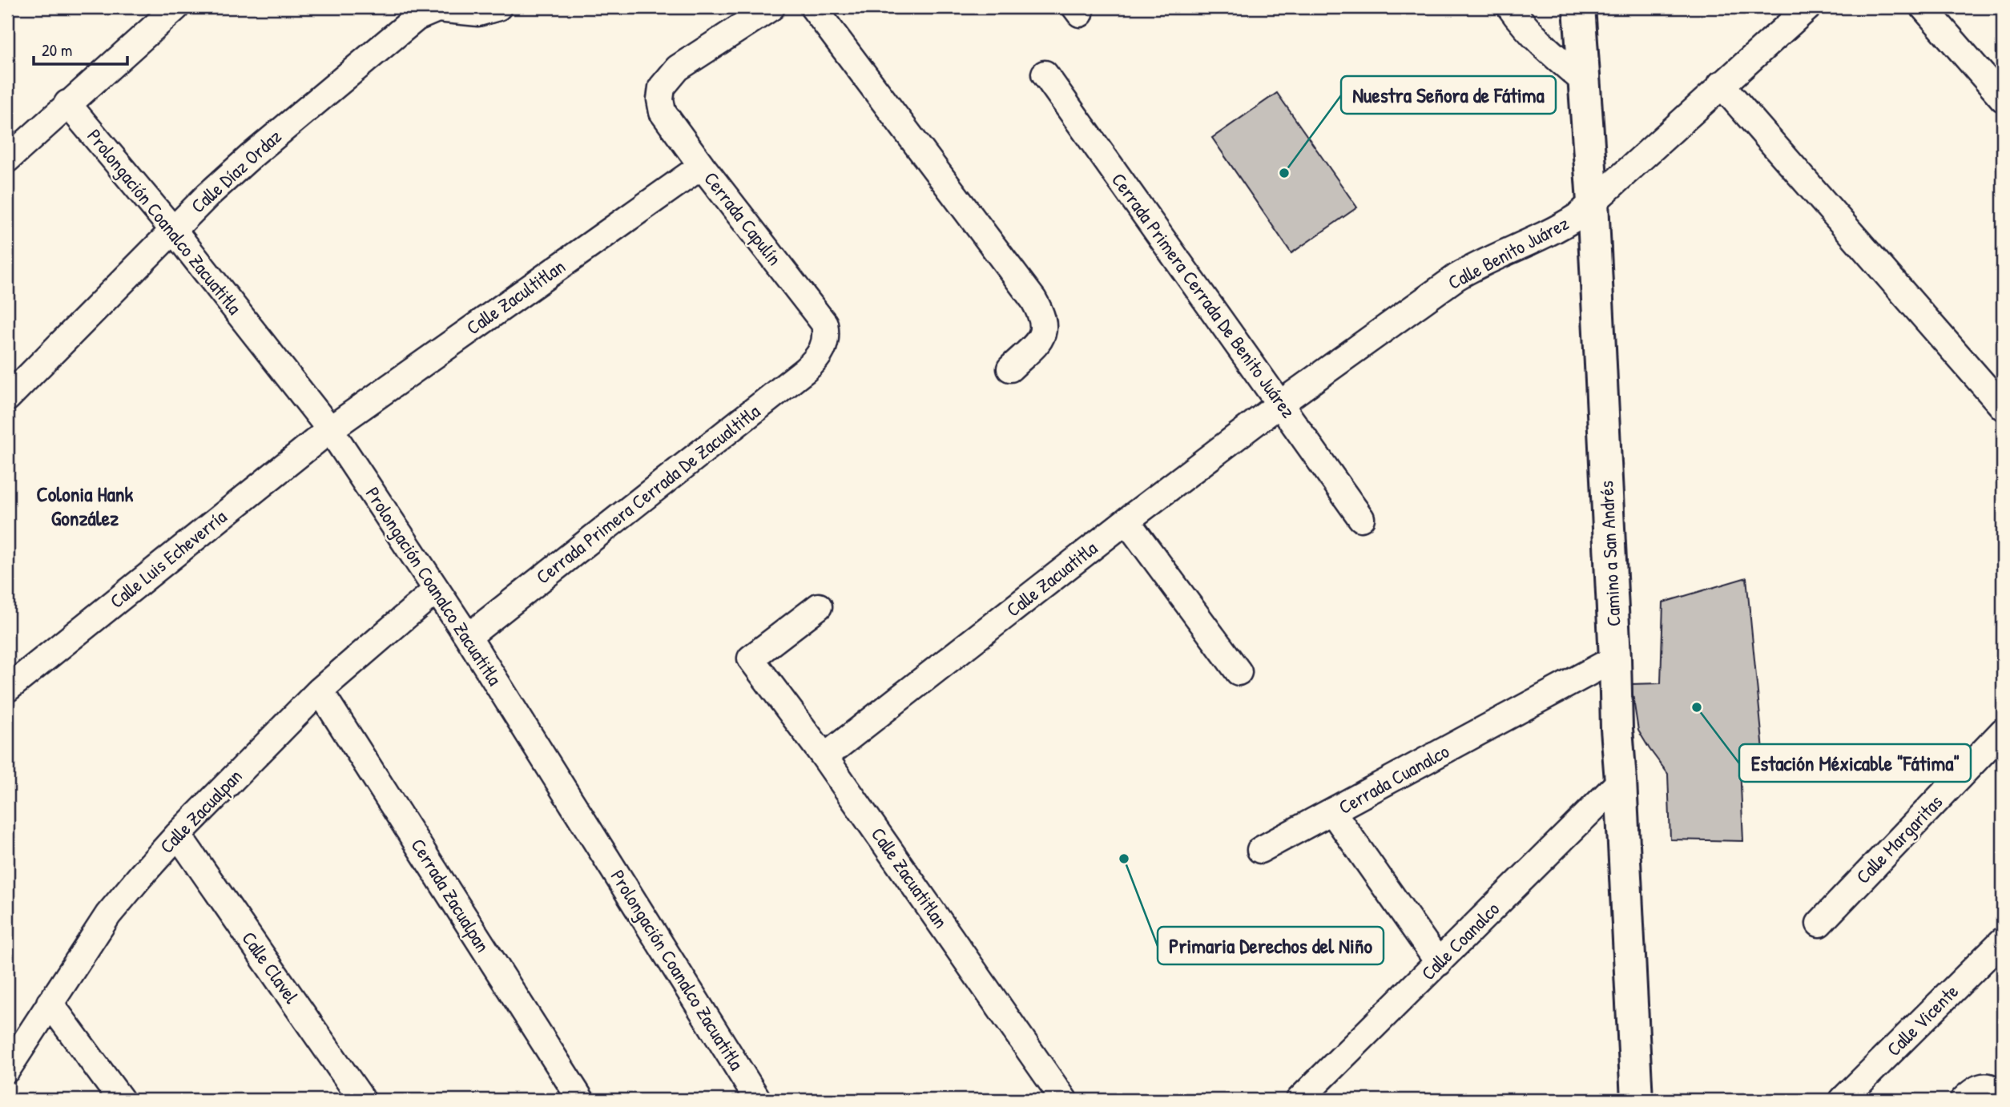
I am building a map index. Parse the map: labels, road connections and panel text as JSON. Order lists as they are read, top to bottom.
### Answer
{
  "streets": {
    "main road": ["Camino a San Andrés"],
    "street": [
      "Calle Díaz Ordaz",
      "Cerrada Capulín",
      "Prolongación Coanalco Zacuatitla",
      "Calle Benito Juárez",
      "Cerrada Primera Cerrada De Benito Juárez",
      "Calle Zacultitlan",
      "Cerrada Primera Cerrada De Zacualtitla",
      "Calle Luis Echeverría",
      "Calle Zacuatitla",
      "Cerrada Cuanalco",
      "Calle Zacualpan",
      "Calle Margaritas",
      "Calle Zacuatitlan",
      "Cerrada Zacualpan",
      "Calle Coanalco",
      "Calle Clavel",
      "Calle Vicente"
    ]
  },
  "crossings": [
    ["Calle Díaz Ordaz", "Prolongación Coanalco Zacuatitla"],
    ["Cerrada Capulín", "Calle Zacultitlan"],
    ["Cerrada Capulín", "Cerrada Primera Cerrada De Zacualtitla"],
    ["Prolongación Coanalco Zacuatitla", "Calle Zacultitlan"],
    ["Prolongación Coanalco Zacuatitla", "Cerrada Primera Cerrada De Zacualtitla"],
    ["Prolongación Coanalco Zacuatitla", "Calle Luis Echeverría"],
    ["Prolongación Coanalco Zacuatitla", "Calle Zacualpan"],
    ["Calle Benito Juárez", "Cerrada Primera Cerrada De Benito Juárez"],
    ["Calle Benito Juárez", "Camino a San Andrés"],
    ["Calle Benito Juárez", "Calle Zacuatitla"],
    ["Cerrada Primera Cerrada De Benito Juárez", "Calle Zacuatitla"],
    ["Calle Zacultitlan", "Calle Luis Echeverría"],
    ["Camino a San Andrés", "Cerrada Cuanalco"],
    ["Camino a San Andrés", "Calle Coanalco"],
    ["Calle Zacuatitla", "Calle Zacuatitlan"],
    ["Cerrada Cuanalco", "Calle Coanalco"],
    ["Calle Zacualpan", "Cerrada Zacualpan"],
    ["Calle Zacualpan", "Calle Clavel"]
  ],
  "districts": ["Colonia Hank González"],
  "places": ["Nuestra Señora de Fátima", "Estación Méxicable \"Fátima\"", "Primaria Derechos del Niño"],
  "scale_bar": "20 m"
}
